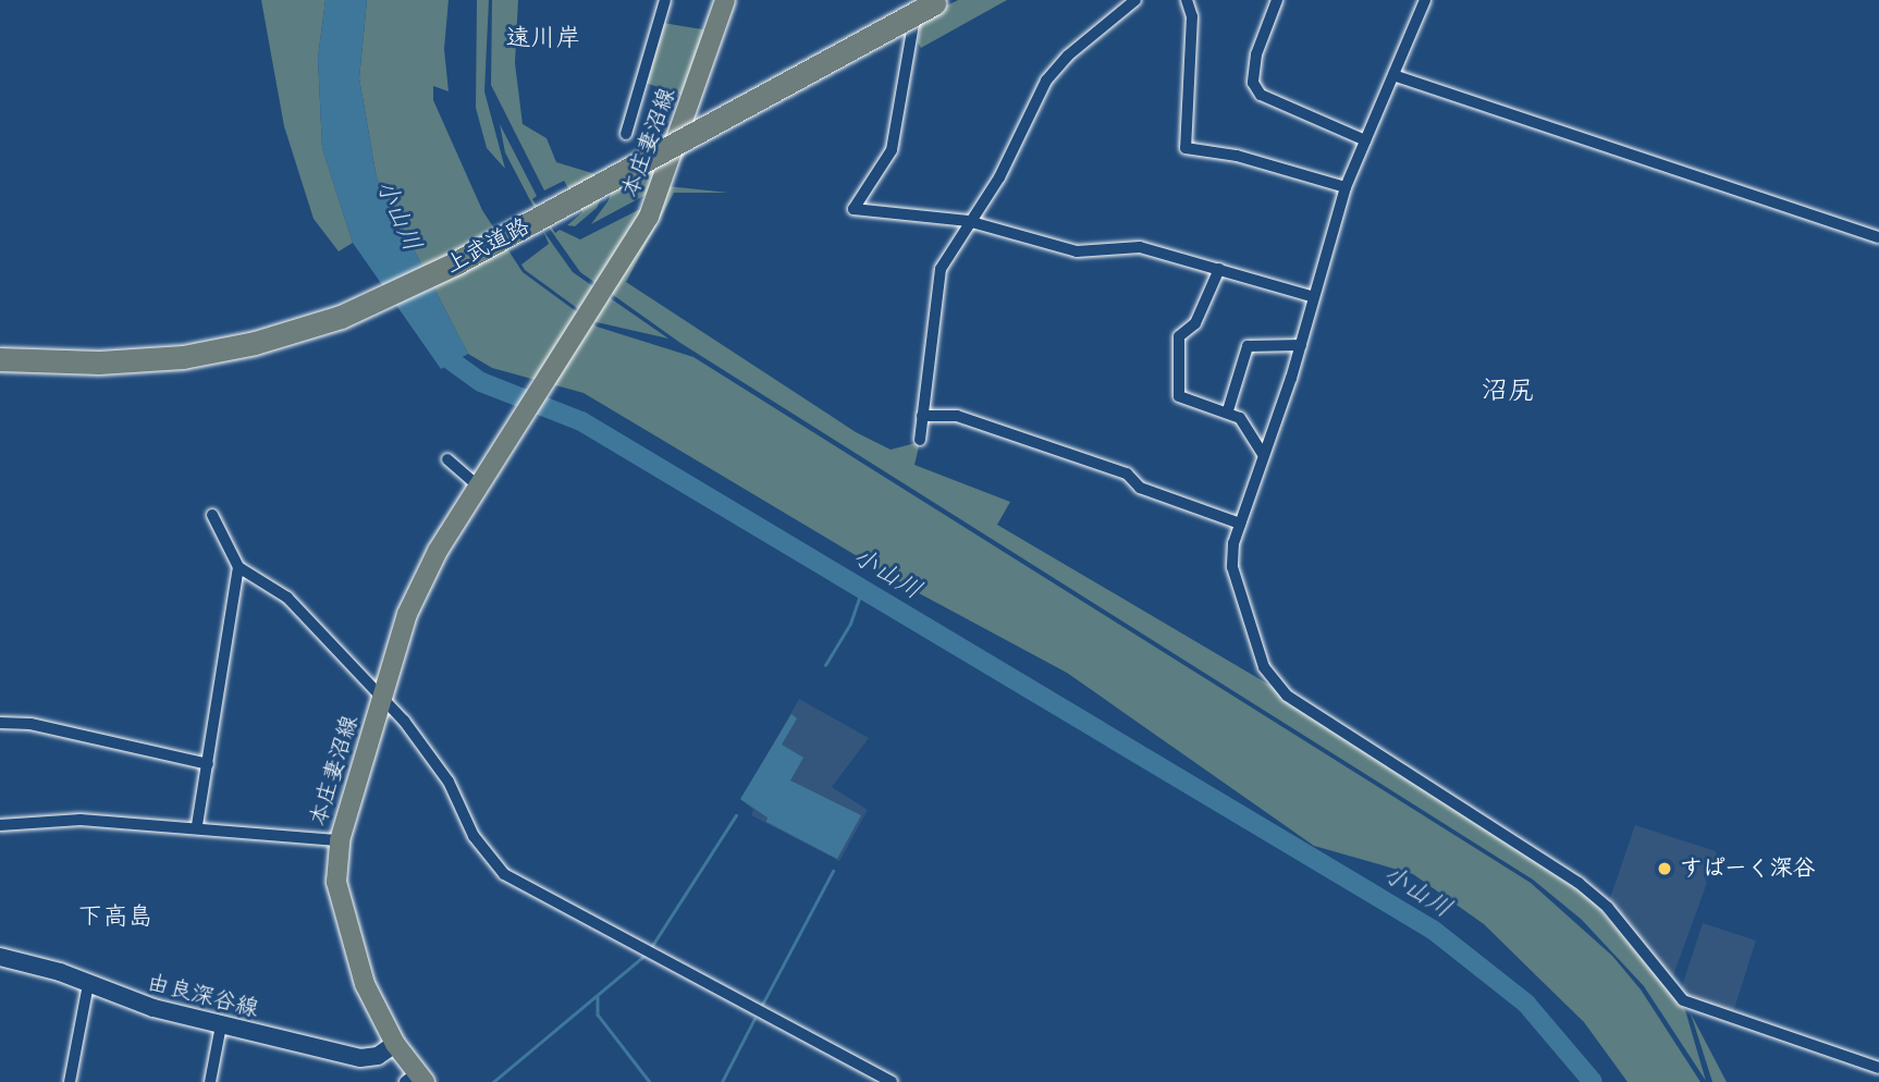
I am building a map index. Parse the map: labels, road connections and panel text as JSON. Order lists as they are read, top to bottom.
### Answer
{
  "streets": {
    "highway": ["上武道路"],
    "main road": ["本庄妻沼線", "由良深谷線"]
  },
  "crossings": [
    ["本庄妻沼線", "由良深谷線"]
  ],
  "districts": ["遠川岸", "沼尻", "下高島"],
  "water": ["小山川"],
  "places": ["すぱーく深谷"]
}
